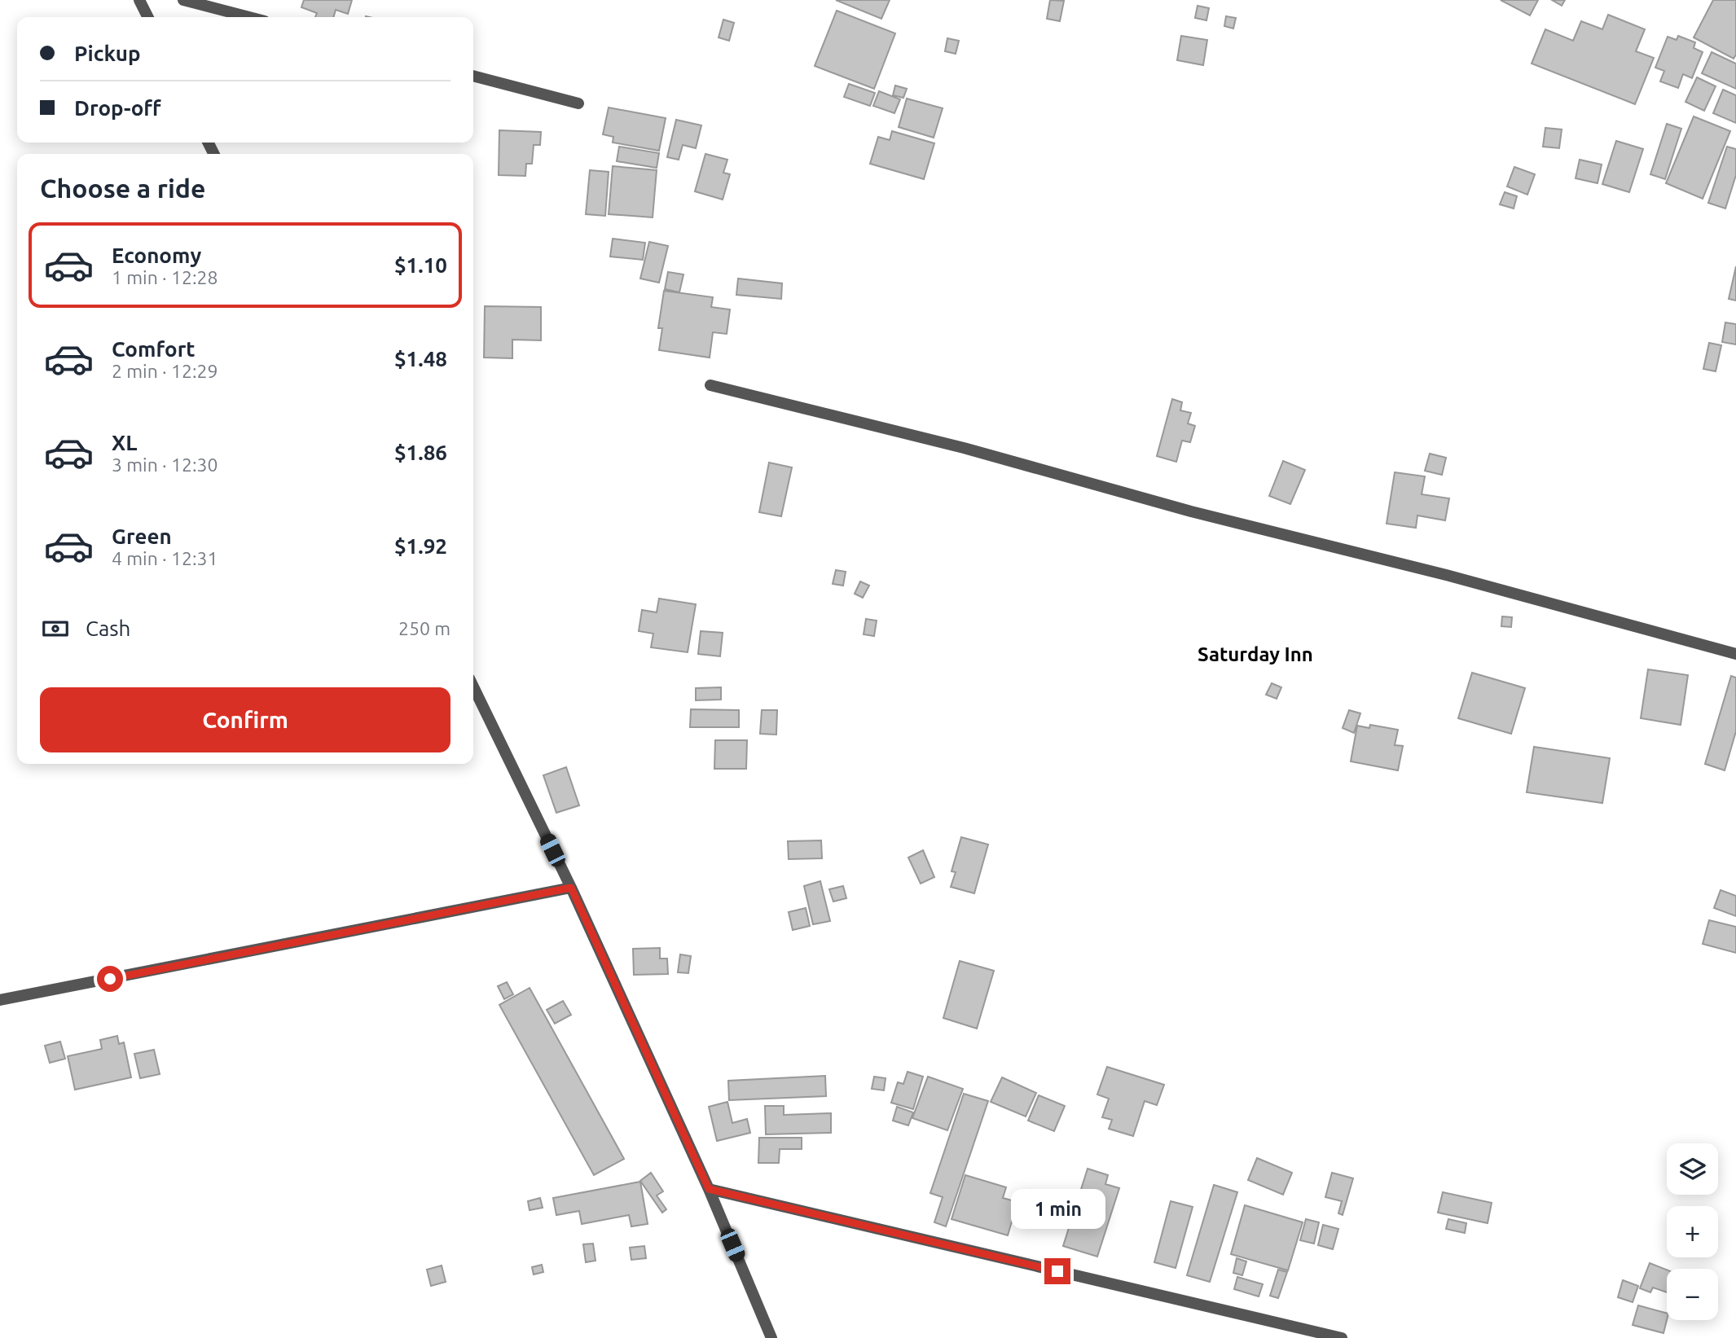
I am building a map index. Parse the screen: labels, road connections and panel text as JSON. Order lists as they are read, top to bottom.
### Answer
{
  "districts": ["Saturday Inn"],
  "page": {
    "banner": ["Pickup", "Drop-off"],
    "heading": "Choose a ride",
    "list": [
      {
        "name": "Economy",
        "note": "1 min · 12:28",
        "value": "$1.10"
      },
      {
        "name": "Comfort",
        "note": "2 min · 12:29",
        "value": "$1.48"
      },
      {
        "name": "XL",
        "note": "3 min · 12:30",
        "value": "$1.86"
      },
      {
        "name": "Green",
        "note": "4 min · 12:31",
        "value": "$1.92"
      }
    ],
    "pay": ["Cash", "250 m"],
    "buttons": "Confirm",
    "map_buttons": ["+", "−"],
    "bubble": "1 min"
  }
}
